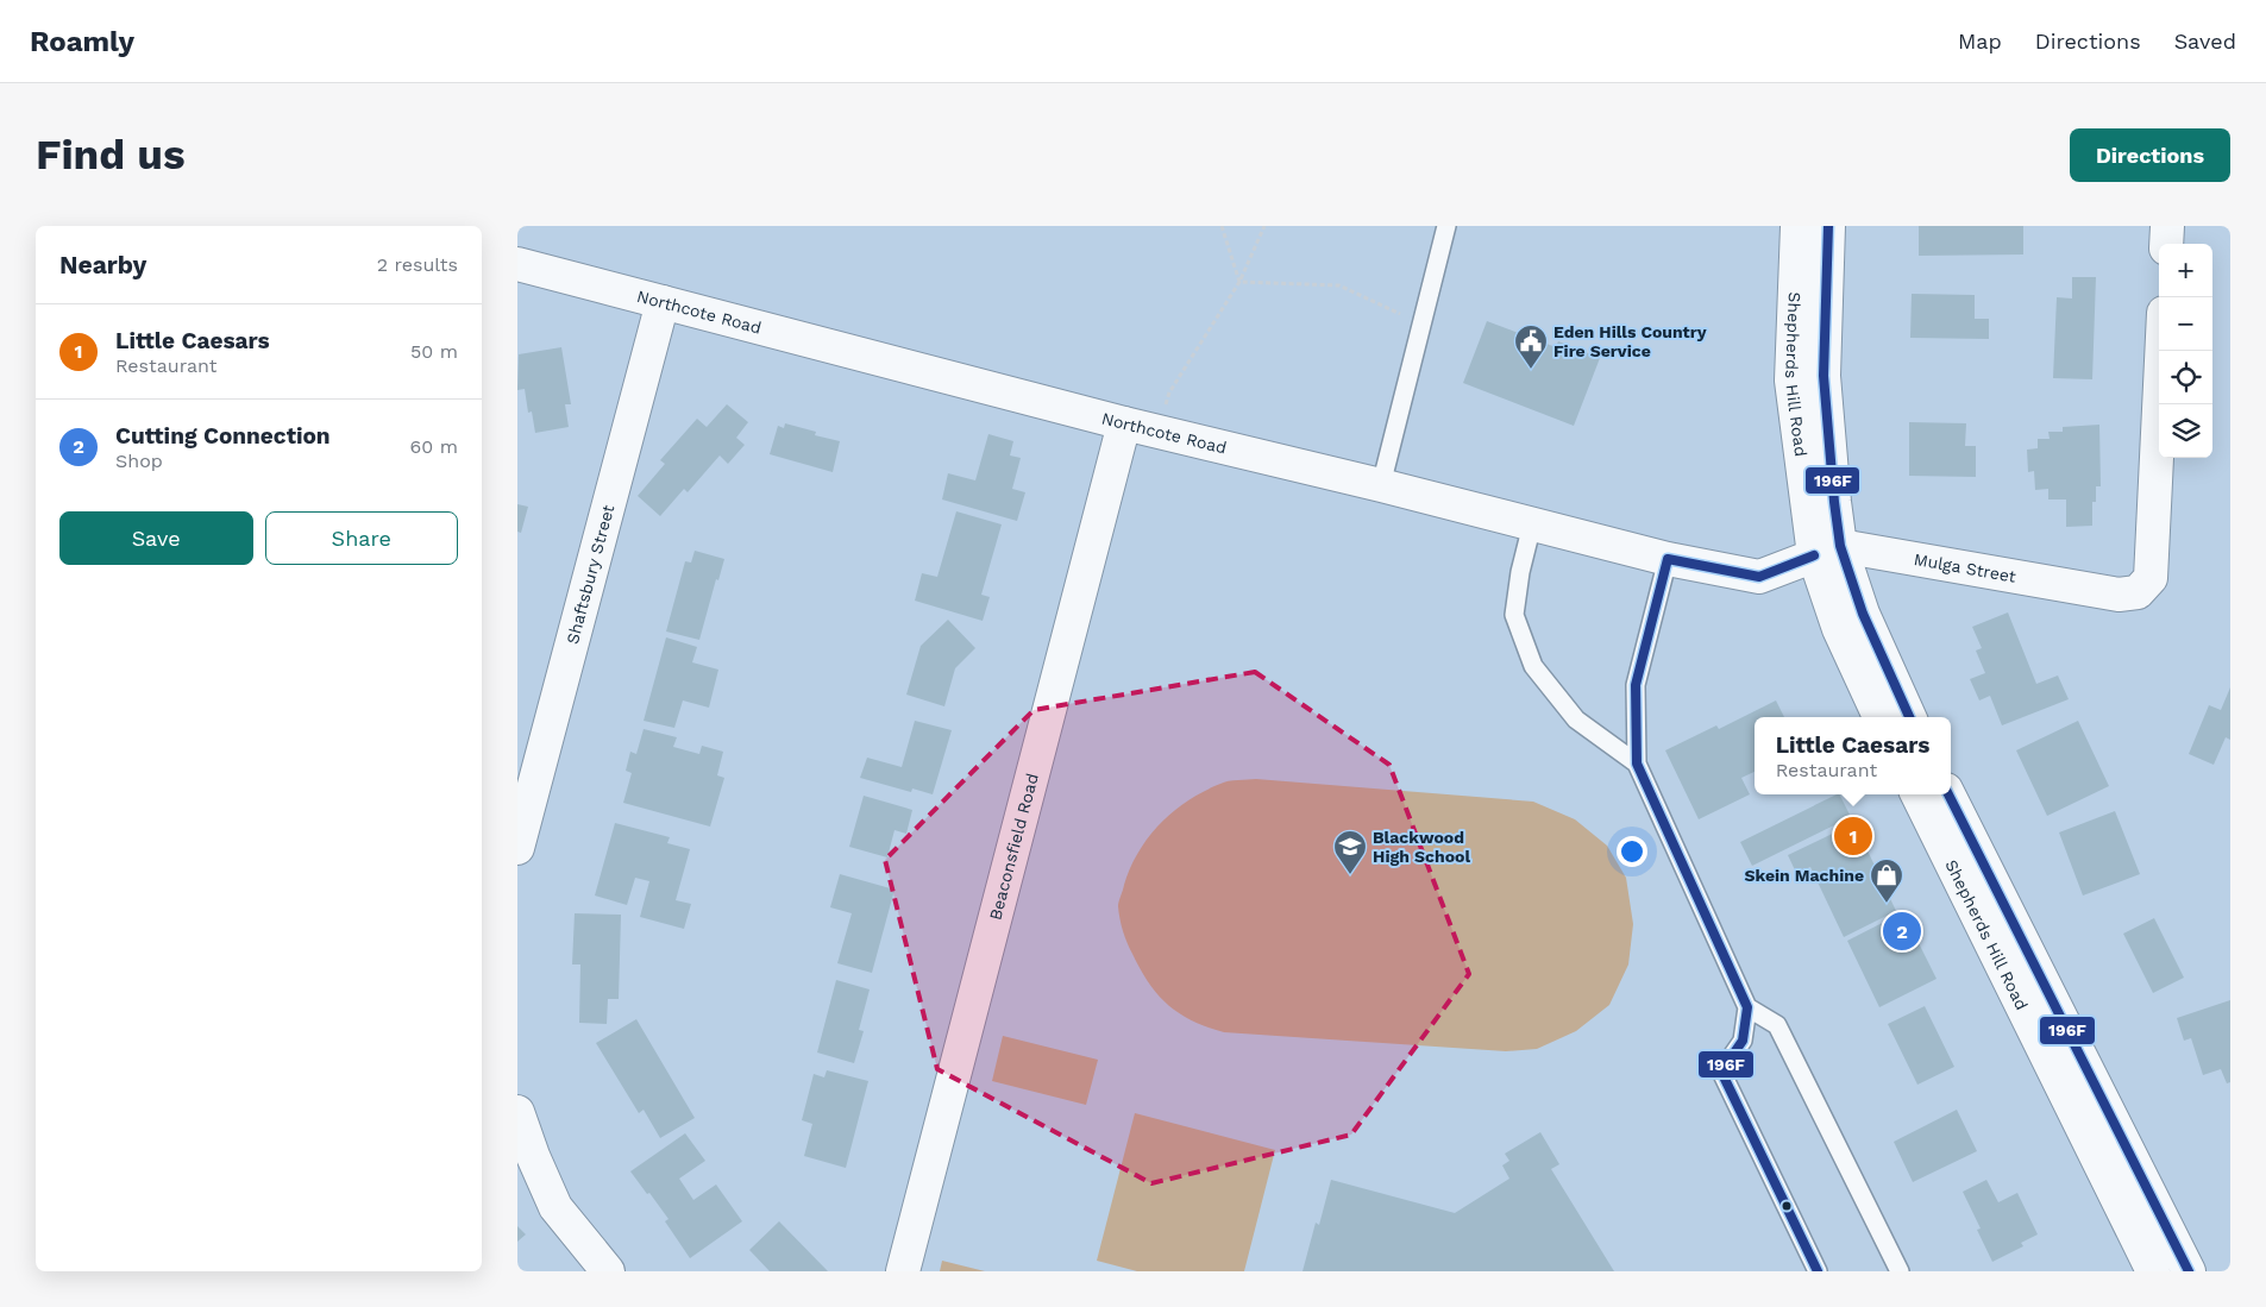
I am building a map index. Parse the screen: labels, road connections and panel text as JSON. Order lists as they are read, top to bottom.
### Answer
{
  "streets": {
    "street": [
      "Northcote Road",
      "Shepherds Hill Road",
      "Mulga Street",
      "Shaftsbury Street",
      "Beaconsfield Road"
    ]
  },
  "crossings": [
    ["Northcote Road", "Shepherds Hill Road"],
    ["Northcote Road", "Mulga Street"],
    ["Northcote Road", "Shaftsbury Street"],
    ["Northcote Road", "Beaconsfield Road"],
    ["Shepherds Hill Road", "Mulga Street"]
  ],
  "places": {
    "public building": ["Eden Hills Country Fire Service"],
    "school or university": ["Blackwood High School"],
    "shop": ["Skein Machine"]
  },
  "lines": ["transit line 196F"],
  "page": {
    "header": "Roamly",
    "nav": ["Map", "Directions", "Saved"],
    "buttons": [
      "Directions",
      ["Save", "Share"]
    ],
    "title": "Find us",
    "heading": ["Nearby", "2 results"],
    "map_buttons": ["+", "−"],
    "list": [
      {
        "mark": "1",
        "name": "Little Caesars",
        "note": "Restaurant",
        "value": "50 m"
      },
      {
        "mark": "2",
        "name": "Cutting Connection",
        "note": "Shop",
        "value": "60 m"
      }
    ],
    "popup": ["Little Caesars", "Restaurant"],
    "pins": ["1", "2"]
  }
}
